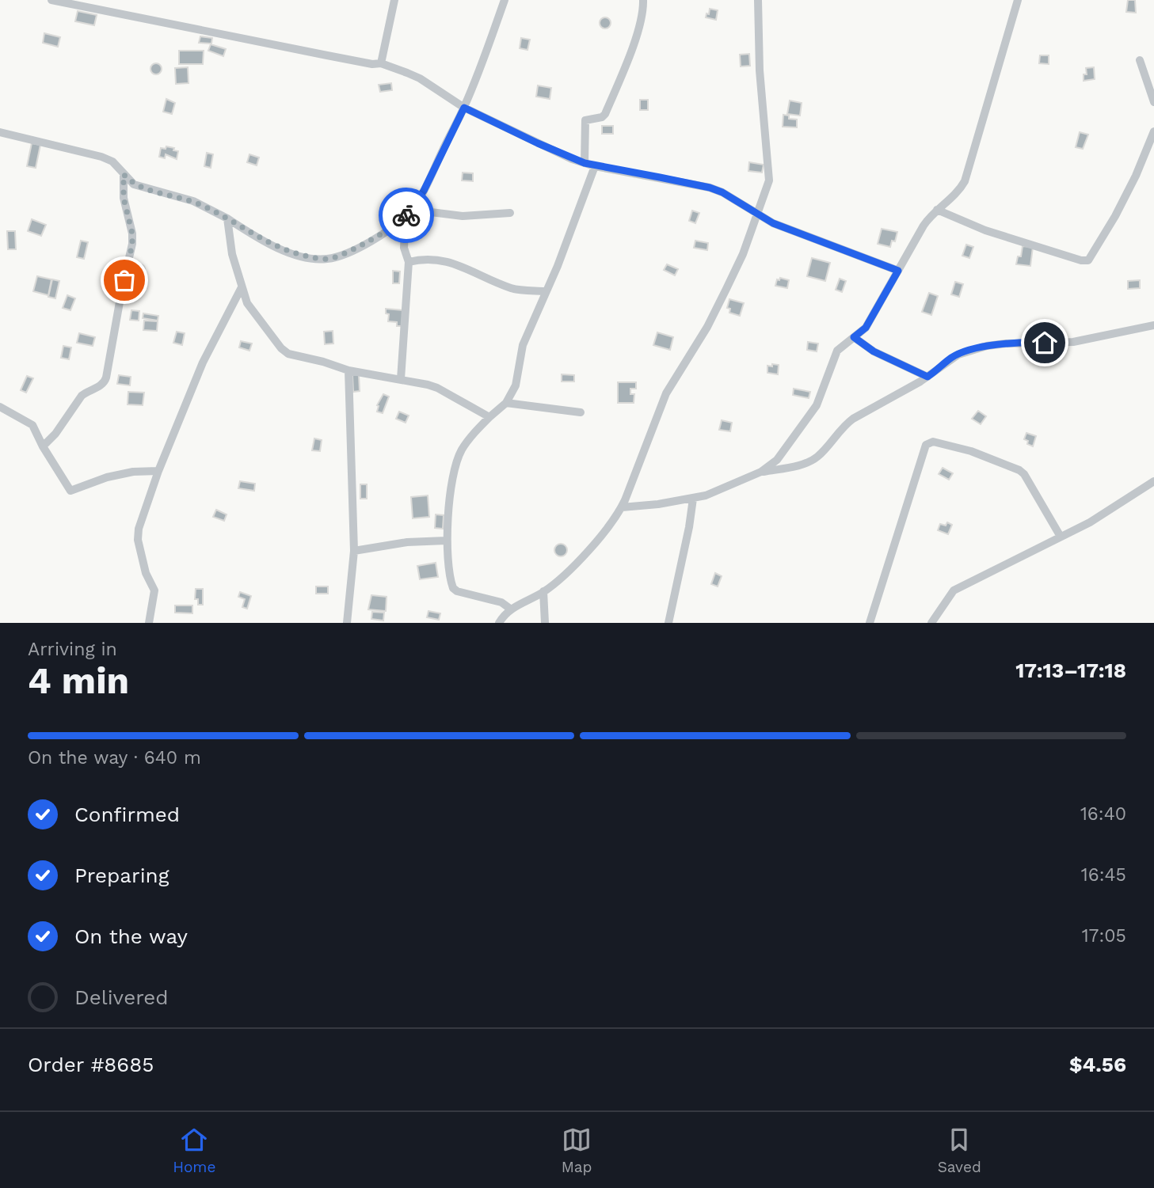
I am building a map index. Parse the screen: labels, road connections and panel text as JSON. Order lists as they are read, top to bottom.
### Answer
{
  "page": {
    "heading": ["4 min", "Arriving in", "17:13–17:18"],
    "panel": ["Order #8685", "$4.56"],
    "bar": "On the way · 640 m",
    "list": [
      ["Confirmed", "16:40"],
      ["Preparing", "16:45"],
      ["On the way", "17:05"],
      "Delivered"
    ],
    "tabs": ["Home", "Map", "Saved"]
  }
}
